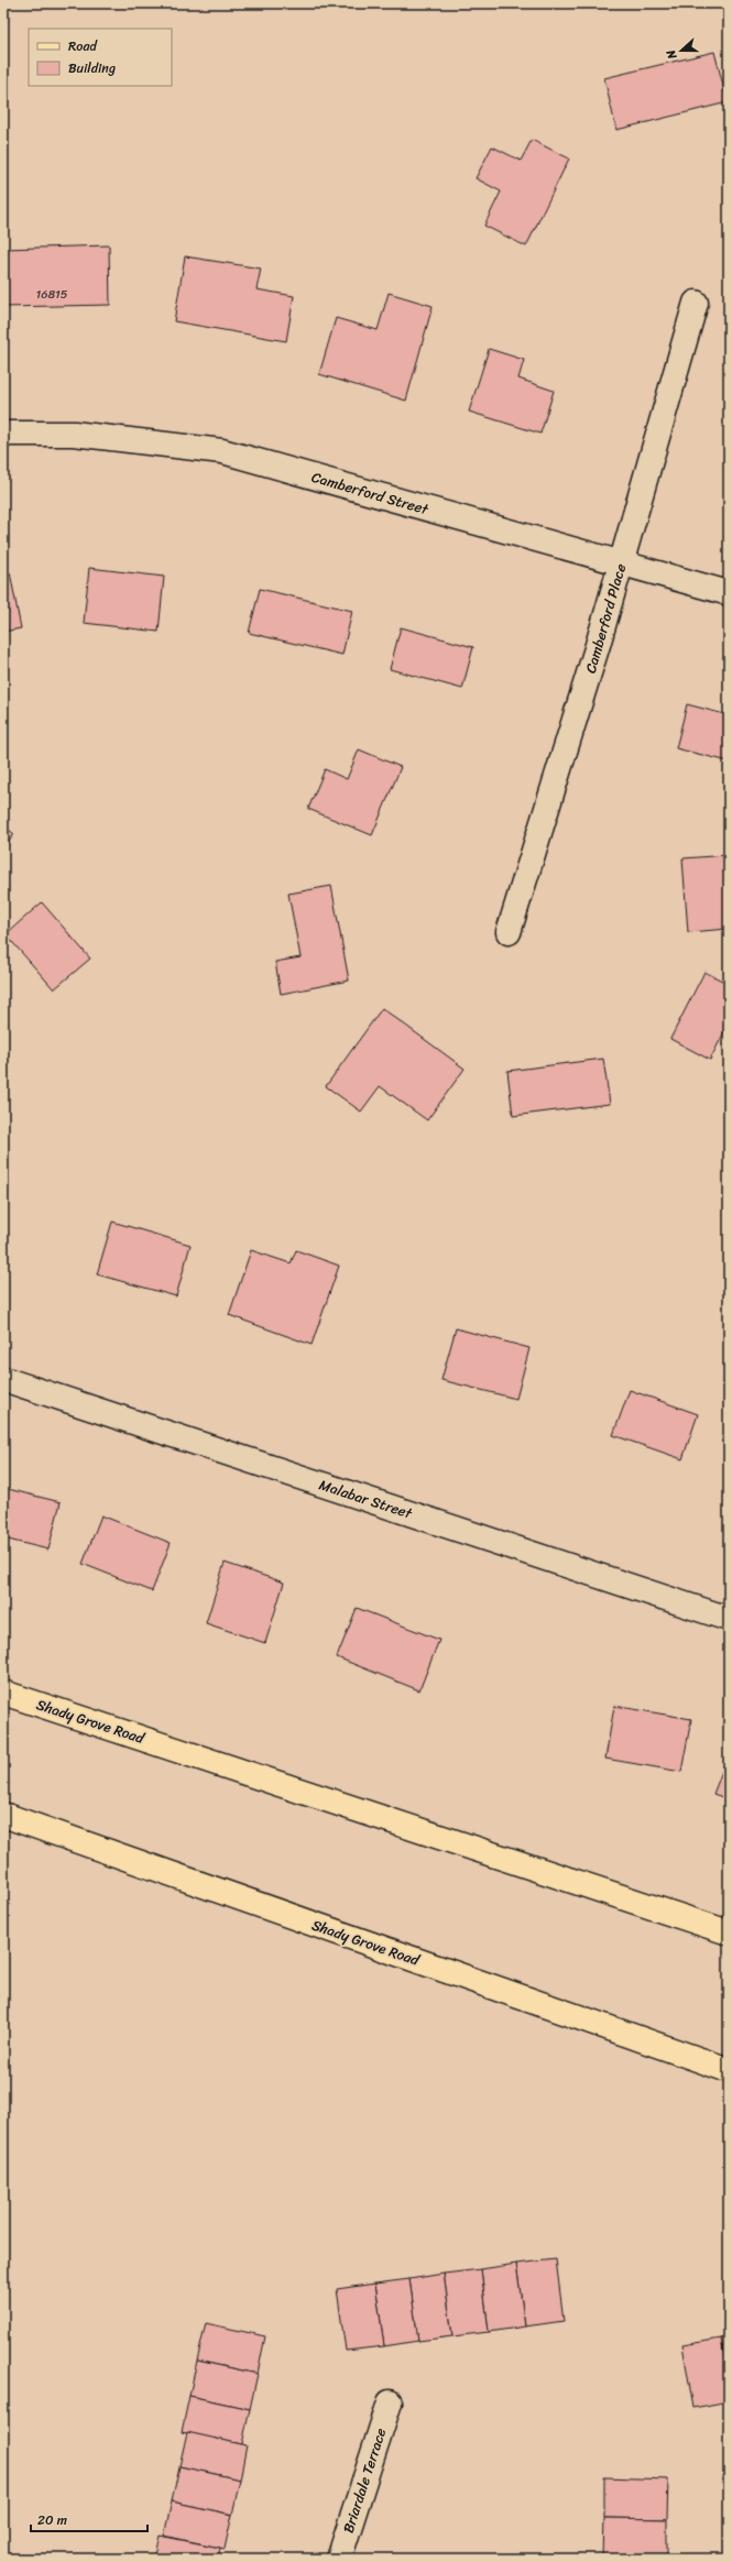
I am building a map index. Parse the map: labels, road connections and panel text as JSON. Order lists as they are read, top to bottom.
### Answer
{
  "streets": {
    "main road": ["Shady Grove Road"],
    "street": [
      "Camberford Street",
      "Camberford Place",
      "Malabar Street",
      "Briardale Terrace"
    ]
  },
  "crossings": [
    ["Camberford Street", "Camberford Place"]
  ],
  "house_numbers": ["16815"],
  "legend": ["Road", "Building"],
  "scale_bar": "20 m",
  "north": "left"
}
